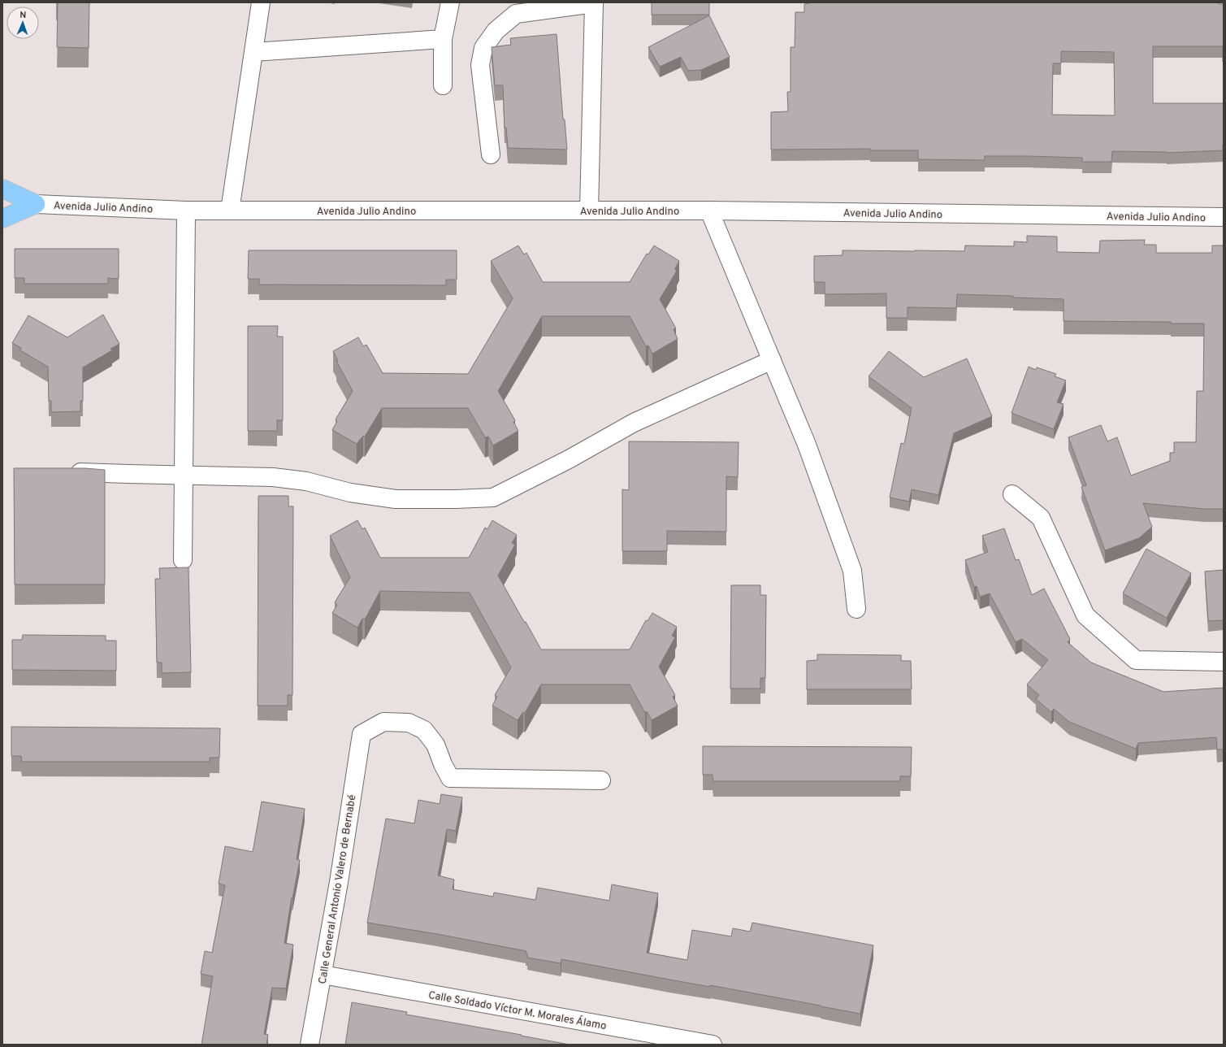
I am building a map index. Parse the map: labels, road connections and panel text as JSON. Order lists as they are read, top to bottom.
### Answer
{
  "streets": {
    "street": ["Avenida Julio Andino", "Calle General Antonio Valero de Bernabé", "Calle Soldado Víctor M. Morales Álamo"]
  },
  "crossings": [
    ["Calle General Antonio Valero de Bernabé", "Calle Soldado Víctor M. Morales Álamo"]
  ],
  "north": "top"
}
